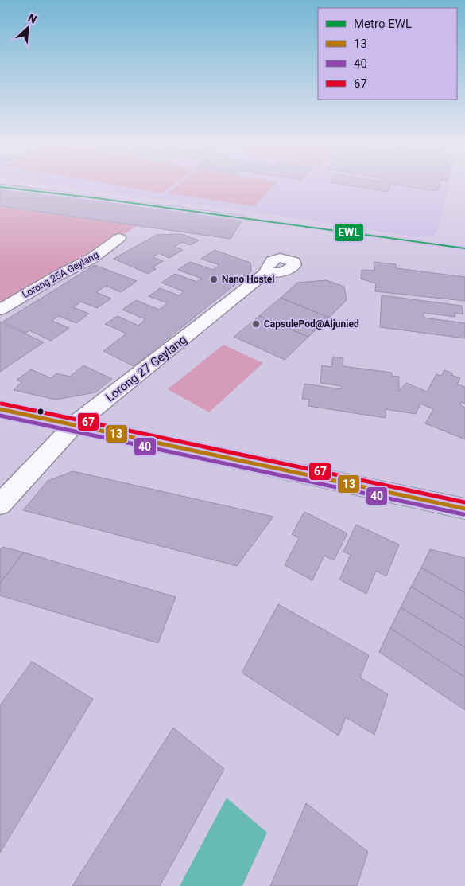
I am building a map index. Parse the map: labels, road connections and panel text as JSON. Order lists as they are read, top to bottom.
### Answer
{
  "streets": {
    "street": ["Lorong 25A Geylang", "Lorong 27 Geylang"]
  },
  "places": ["Nano Hostel", "CapsulePod@Aljunied"],
  "lines": [
    "metro line EWL",
    "transit line 67",
    "transit line 13",
    "transit line 40"
  ],
  "legend": [
    "Metro EWL",
    "13",
    "40",
    "67"
  ],
  "north": "top right"
}
